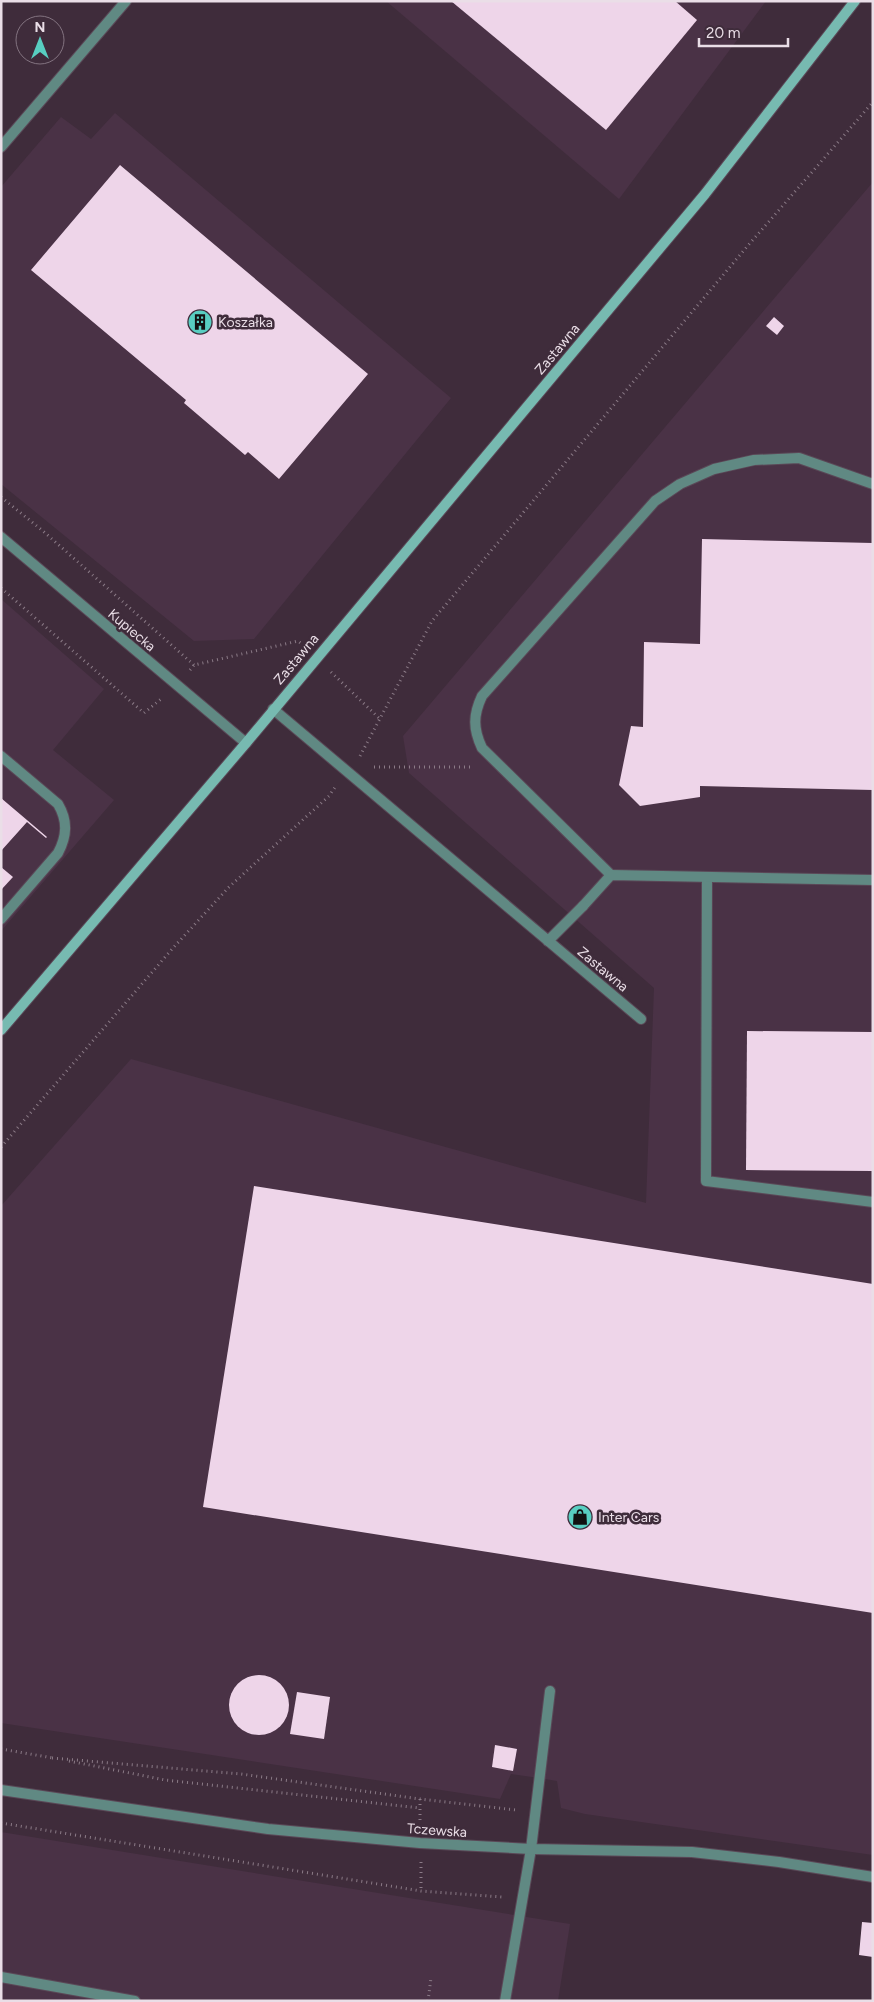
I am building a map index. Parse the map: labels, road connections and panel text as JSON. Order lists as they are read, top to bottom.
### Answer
{
  "streets": {
    "main road": ["Zastawna"],
    "street": ["Kupiecka", "Tczewska"]
  },
  "crossings": [
    ["Zastawna", "Kupiecka"]
  ],
  "places": {
    "building": ["Koszałka"],
    "shop": ["Inter Cars"]
  },
  "scale_bar": "20 m",
  "north": "top"
}
